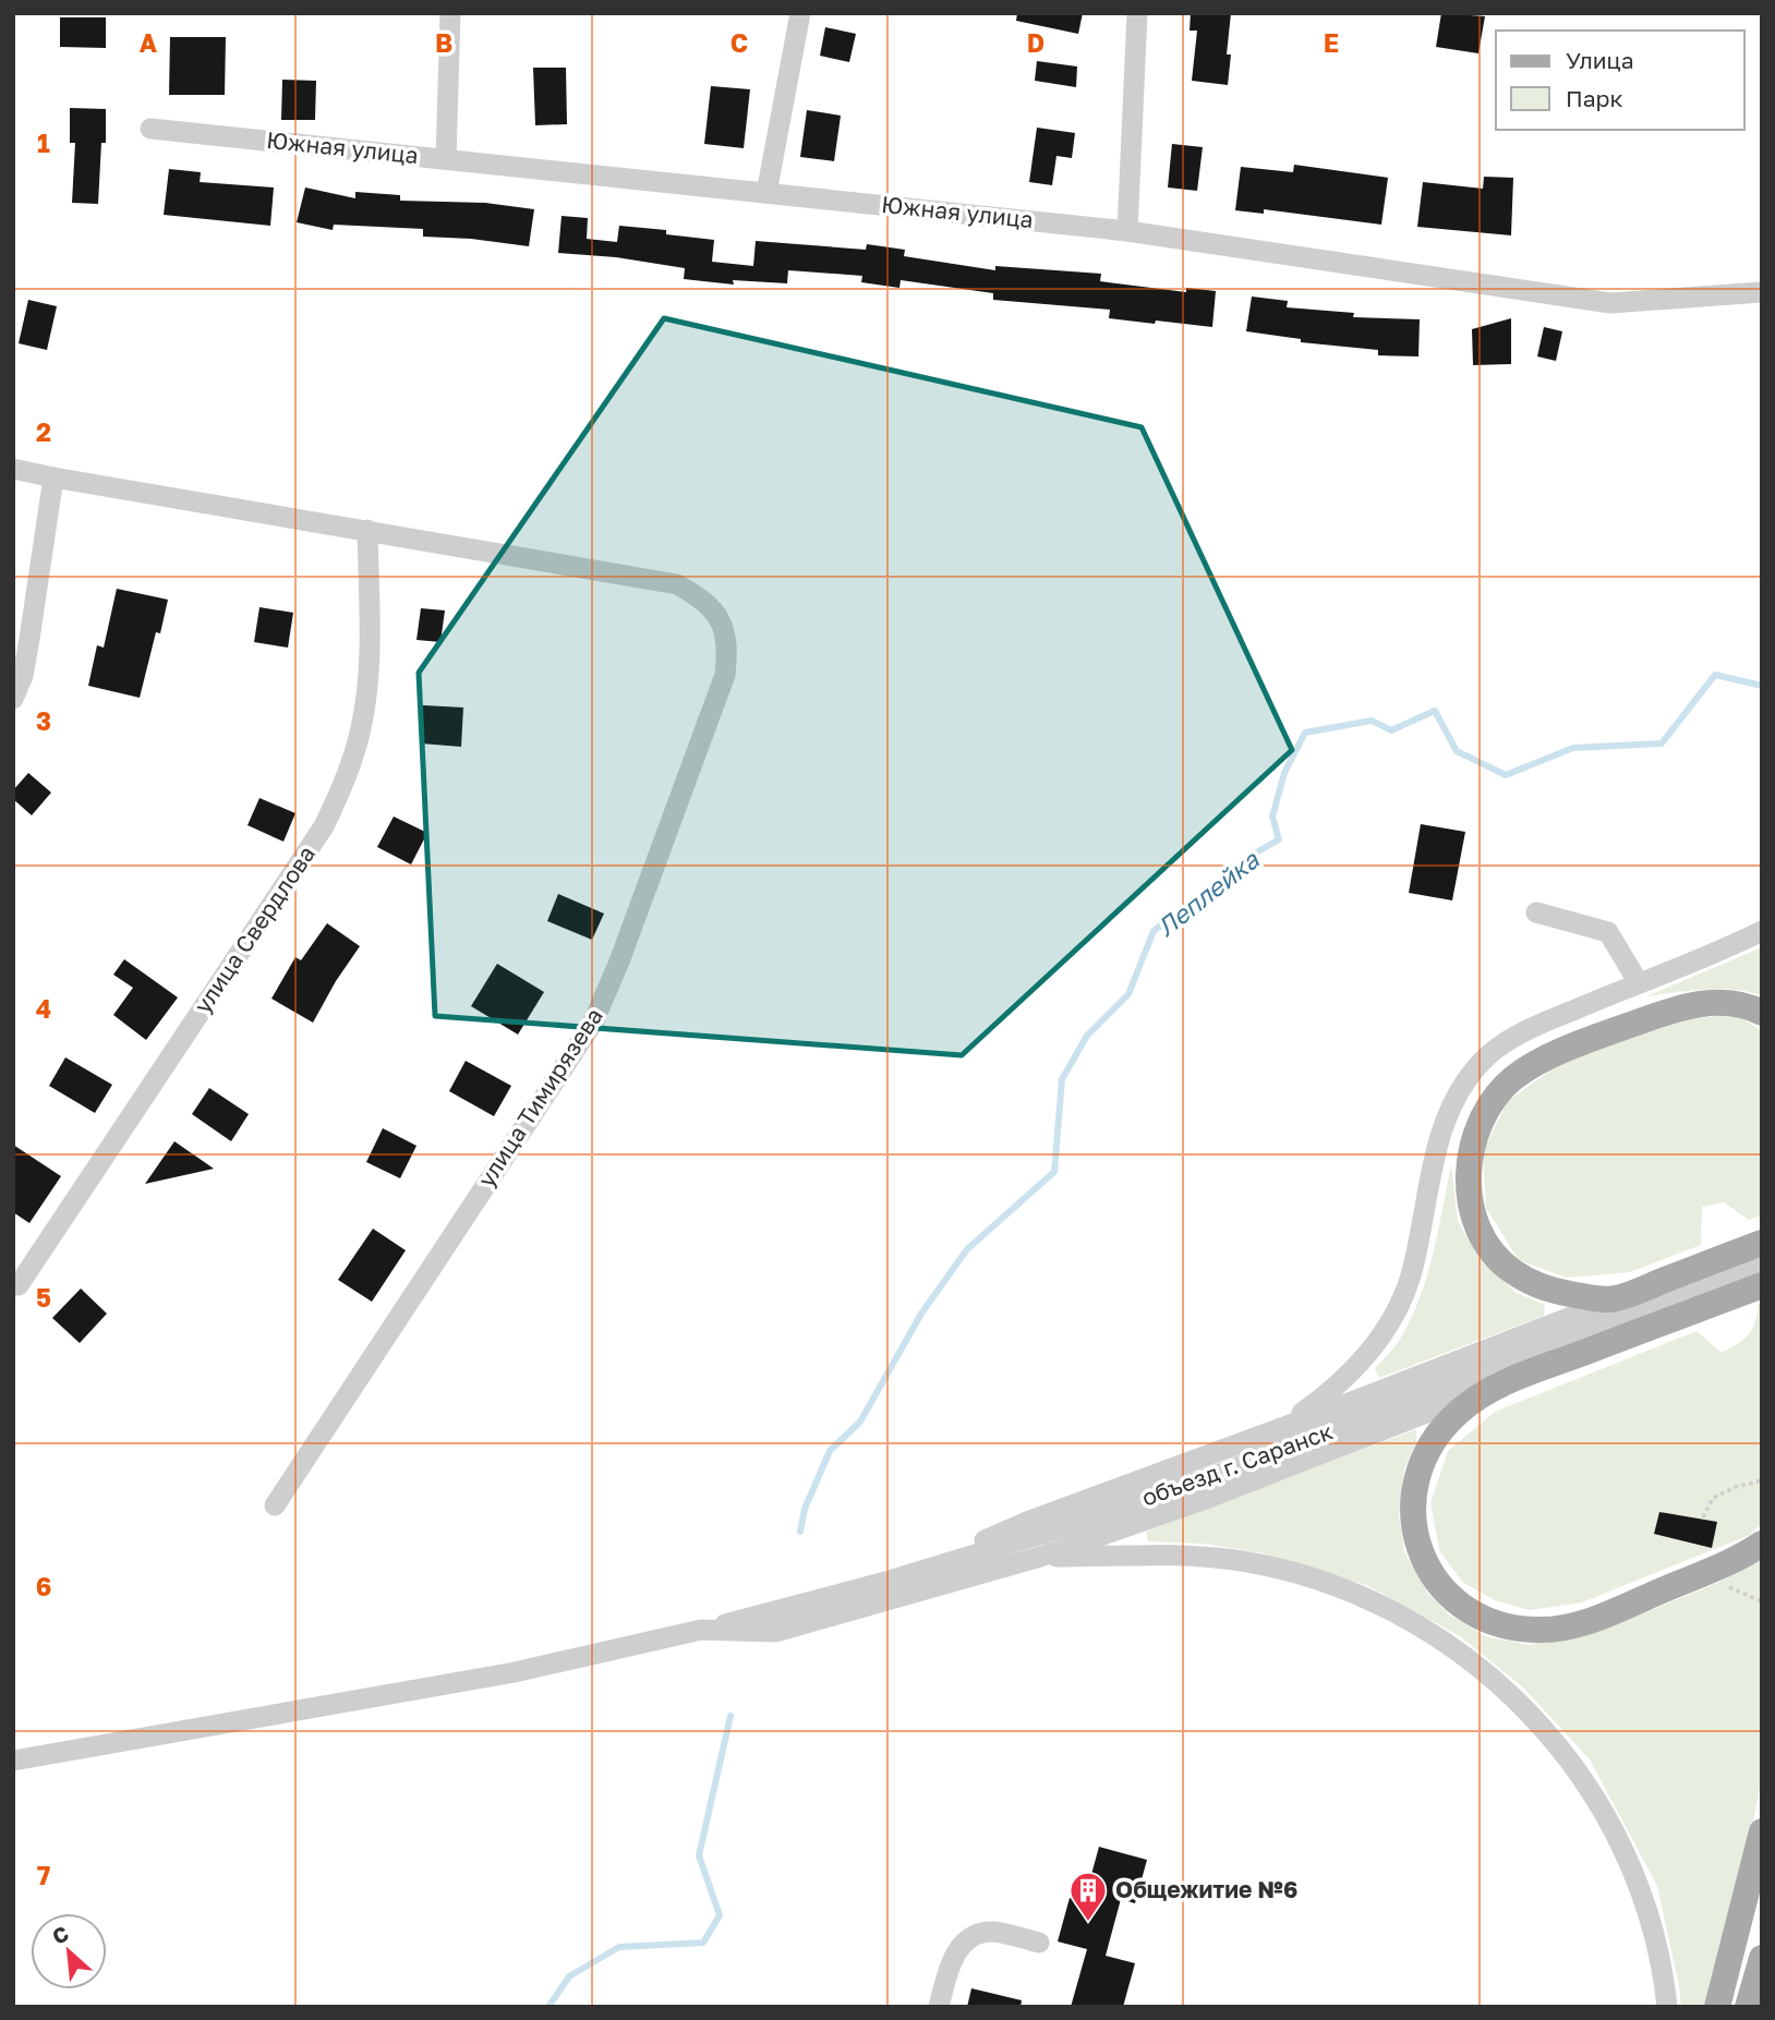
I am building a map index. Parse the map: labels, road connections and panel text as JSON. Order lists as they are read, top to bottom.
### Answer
{
  "streets": {
    "street": [
      "Южная улица",
      "улица Свердлова",
      "улица Тимирязева",
      "объезд г. Саранск"
    ]
  },
  "crossings": [
    ["улица Свердлова", "улица Тимирязева"]
  ],
  "water": ["Леплейка"],
  "places": {
    "building": ["Общежитие №6"]
  },
  "legend": ["Улица", "Парк"],
  "north": "top left",
  "grid": {
    "columns": [
      "A",
      "B",
      "C",
      "D",
      "E"
    ],
    "rows": [
      "1",
      "2",
      "3",
      "4",
      "5",
      "6",
      "7"
    ]
  }
}
